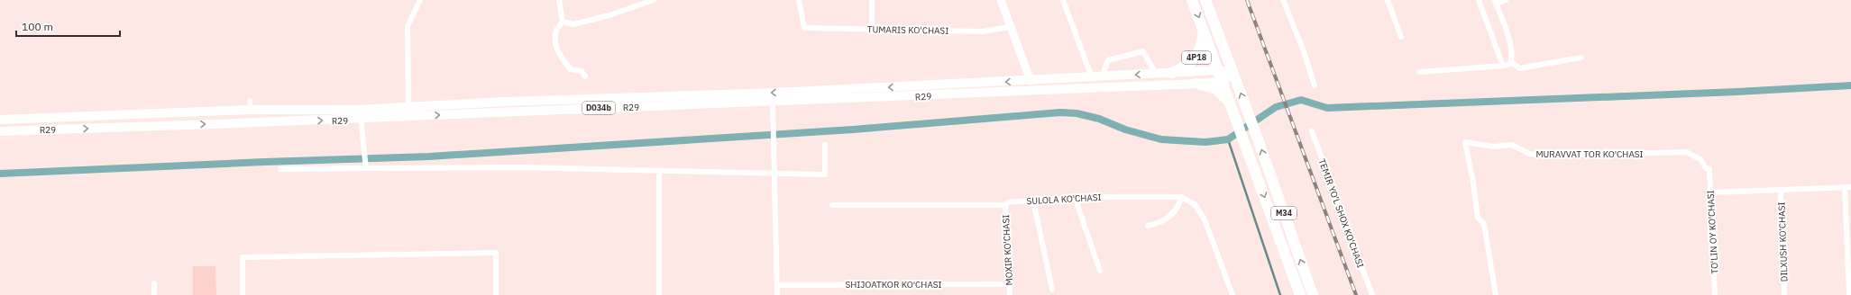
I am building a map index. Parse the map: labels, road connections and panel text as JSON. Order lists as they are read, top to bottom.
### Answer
{
  "streets": {
    "highway": ["4P18", "M34"],
    "main road": ["R29", "D034b"],
    "street": [
      "TUMARIS KO'CHASI",
      "MURAVVAT TOR KO'CHASI",
      "SULOLA KO'CHASI",
      "TEMIR YO'L SHOX KO'CHASI",
      "TO'LIN OY KO'CHASI",
      "DILXUSH KO'CHASI",
      "MOXIR KO'CHASI",
      "SHIJOATKOR KO'CHASI"
    ]
  },
  "crossings": [
    ["4P18", "R29"],
    ["4P18", "D034b"],
    ["4P18", "M34"],
    ["R29", "D034b"],
    ["D034b", "M34"],
    ["MURAVVAT TOR KO'CHASI", "TO'LIN OY KO'CHASI"],
    ["SULOLA KO'CHASI", "MOXIR KO'CHASI"],
    ["MOXIR KO'CHASI", "SHIJOATKOR KO'CHASI"]
  ],
  "scale_bar": "100 m"
}
